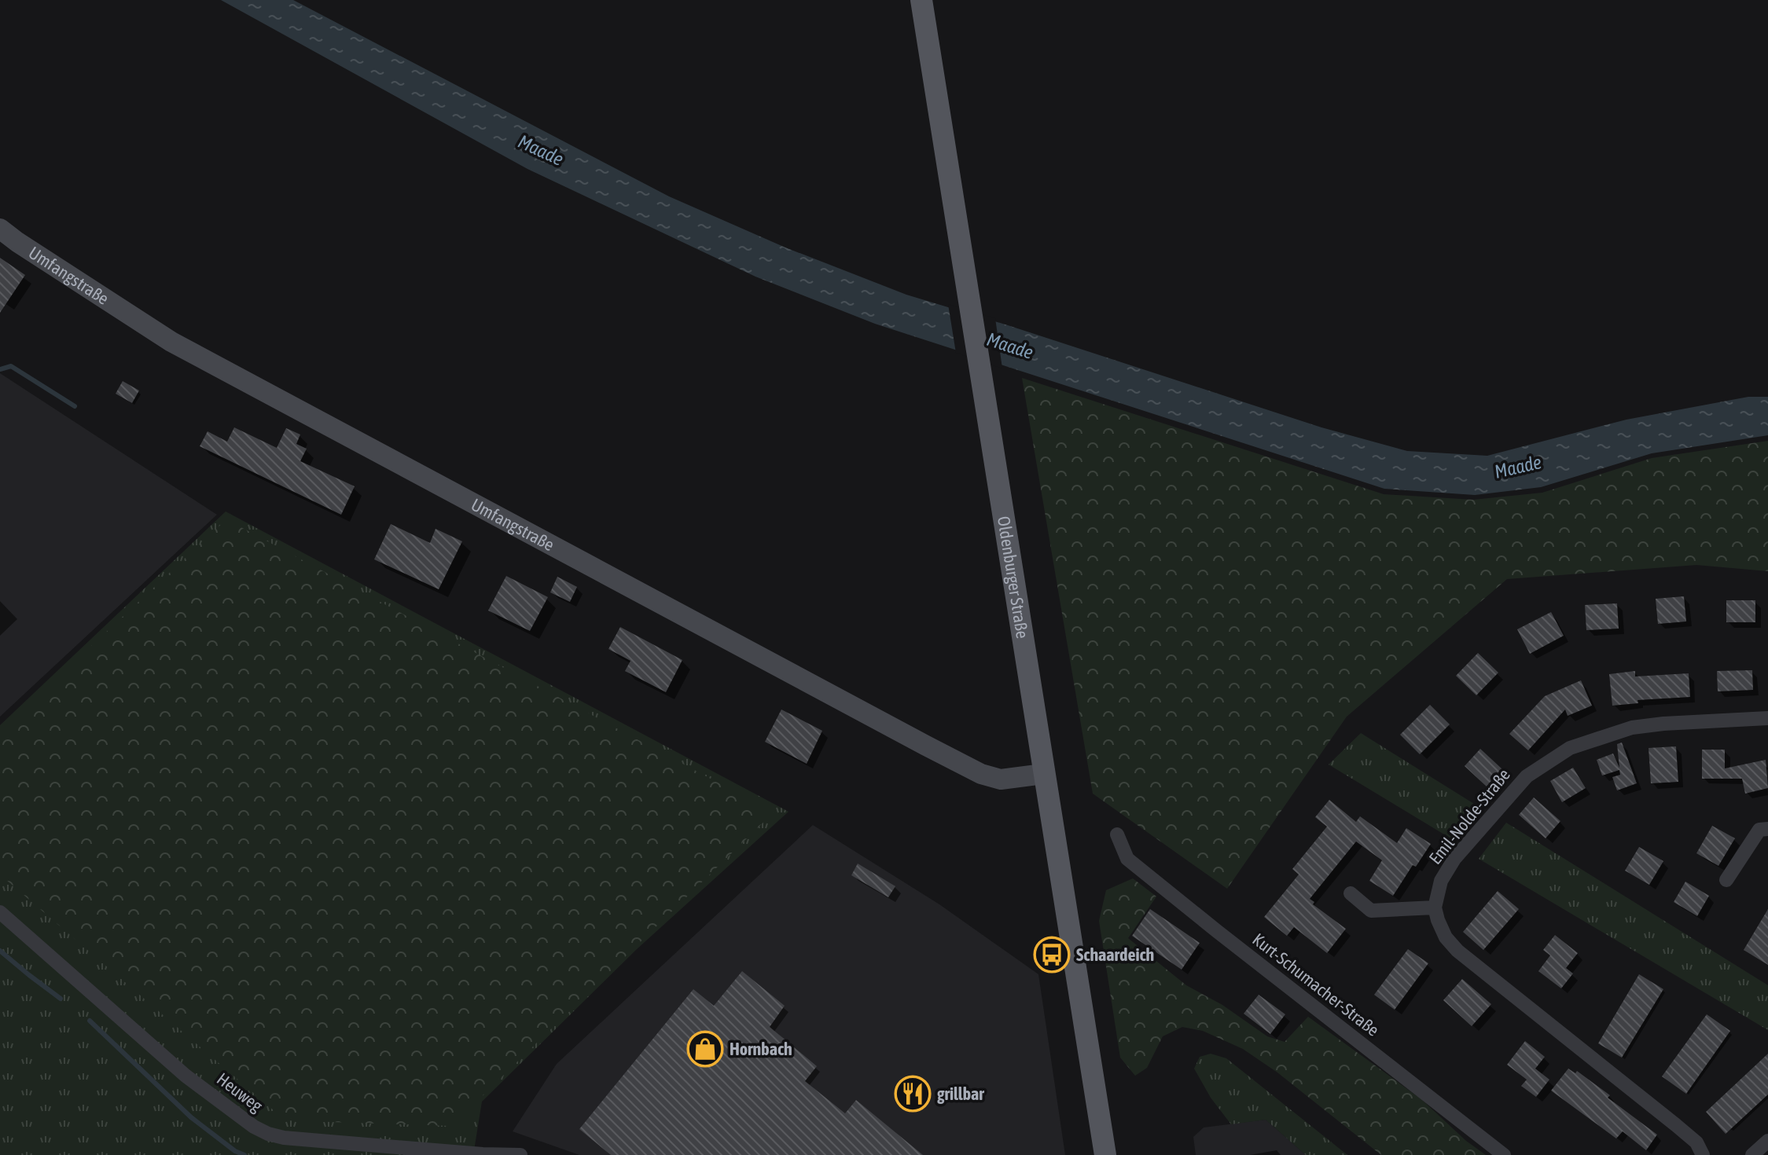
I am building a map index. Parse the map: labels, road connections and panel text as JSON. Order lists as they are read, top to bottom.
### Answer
{
  "streets": {
    "main road": ["Oldenburger Straße"],
    "street": [
      "Umfangstraße",
      "Emil-Nolde-Straße",
      "Kurt-Schumacher-Straße",
      "Heuweg"
    ]
  },
  "crossings": [
    ["Umfangstraße", "Oldenburger Straße"]
  ],
  "water": ["Maade"],
  "places": {
    "bus stop": ["Schaardeich"],
    "shop": ["Hornbach"],
    "restaurant": ["grillbar"]
  }
}
